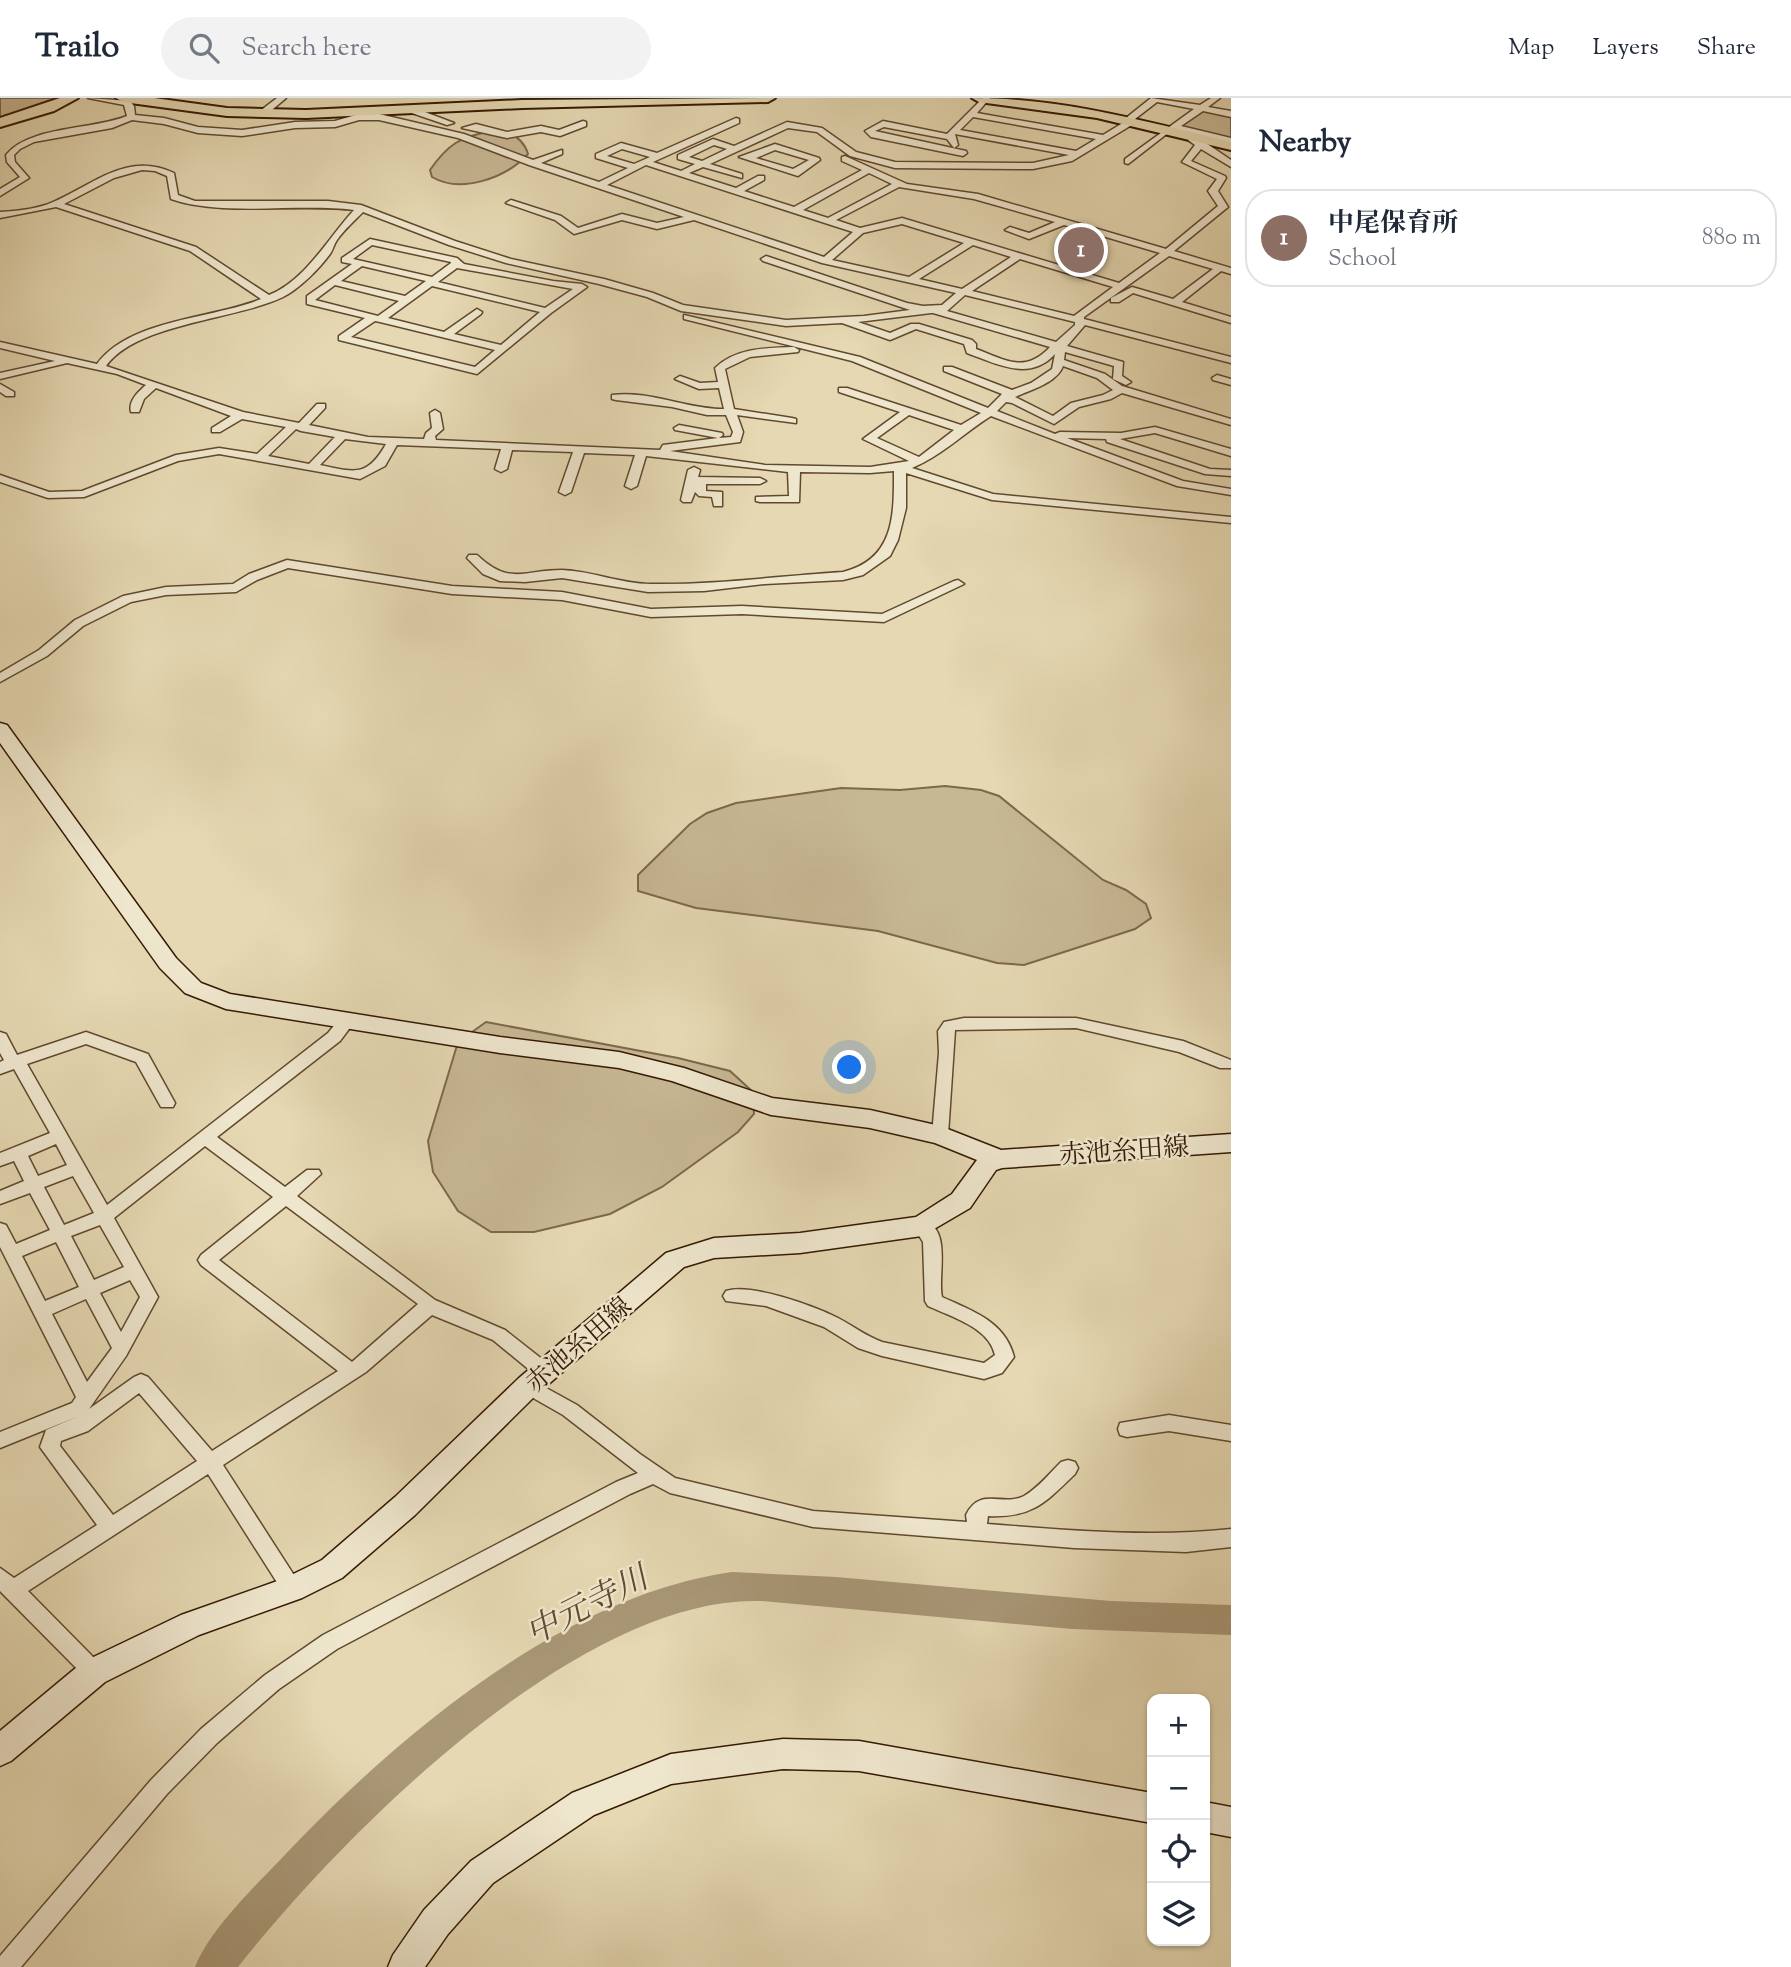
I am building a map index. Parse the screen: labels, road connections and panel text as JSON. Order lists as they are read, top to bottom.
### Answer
{
  "streets": {
    "street": ["赤池糸田線"]
  },
  "water": ["中元寺川"],
  "page": {
    "header": "Trailo",
    "search": "Search here",
    "nav": ["Map", "Layers", "Share"],
    "heading": "Nearby",
    "list": [
      {
        "mark": "1",
        "name": "中尾保育所",
        "note": "School",
        "value": "880 m"
      }
    ],
    "pins": "1",
    "map_buttons": ["+", "−"]
  }
}
